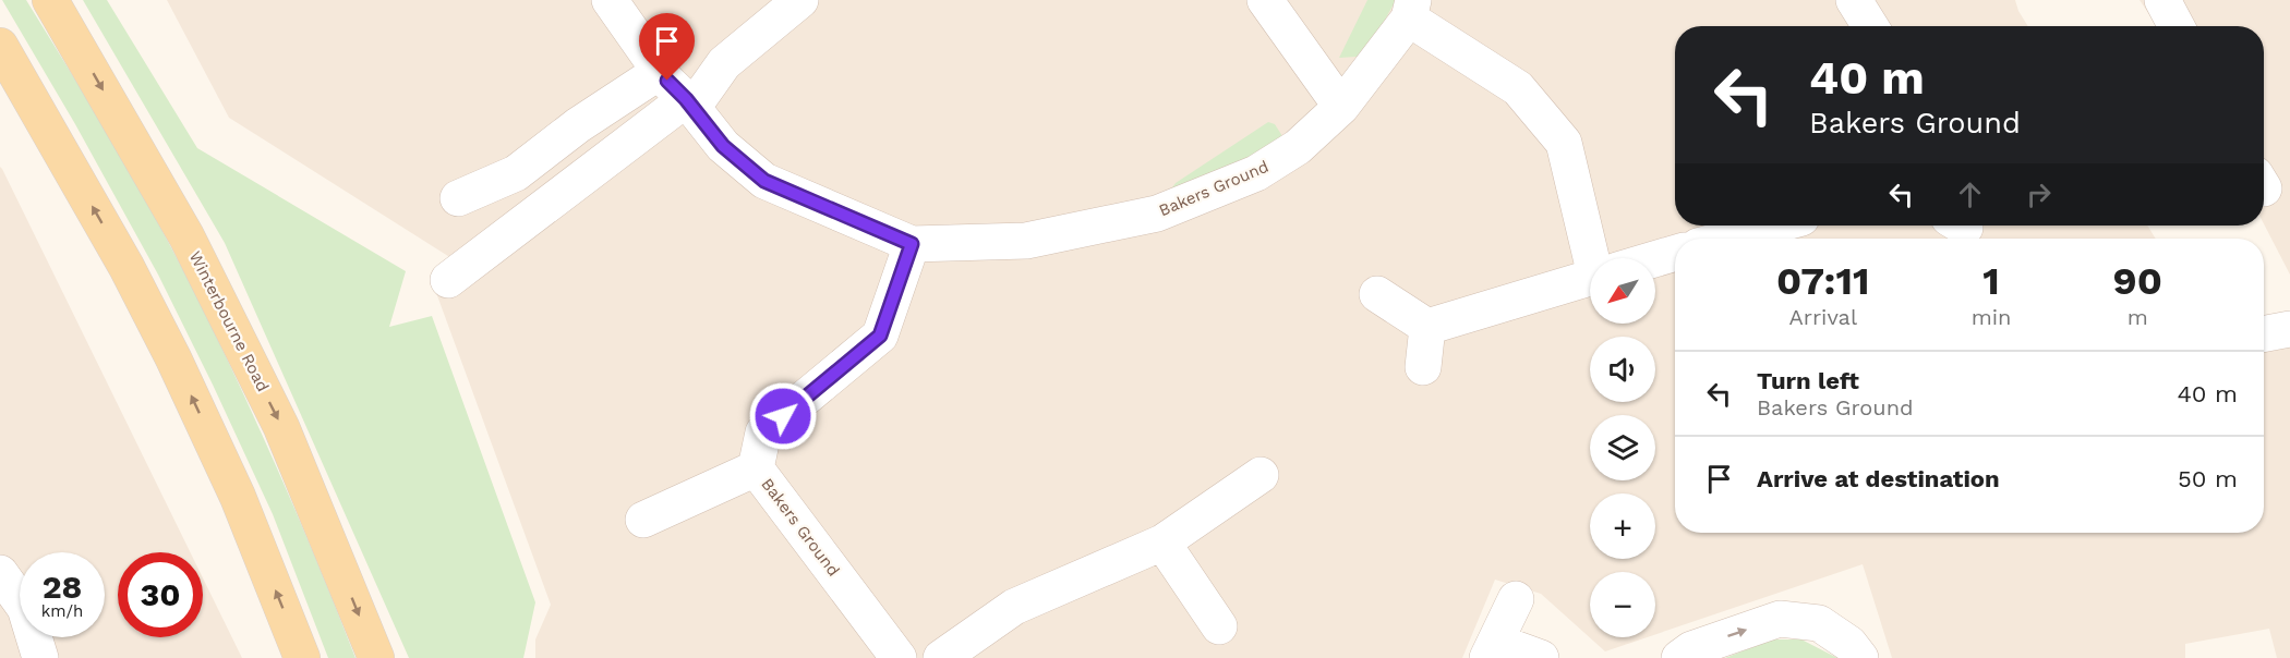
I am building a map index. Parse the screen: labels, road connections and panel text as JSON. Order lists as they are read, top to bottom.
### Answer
{
  "streets": {
    "main road": ["Winterbourne Road"],
    "street": ["Bakers Ground"]
  },
  "north": "bottom left",
  "page": {
    "turn": ["40 m", "Bakers Ground"],
    "eta": [
      "07:11",
      "Arrival",
      "1",
      "min",
      "90",
      "m"
    ],
    "map_buttons": ["+", "−"],
    "list": [
      {
        "name": "Turn left",
        "note": "Bakers Ground",
        "value": "40 m"
      },
      {
        "name": "Arrive at destination",
        "value": "50 m"
      }
    ],
    "speed": "28 km/h",
    "limit": "30"
  }
}
